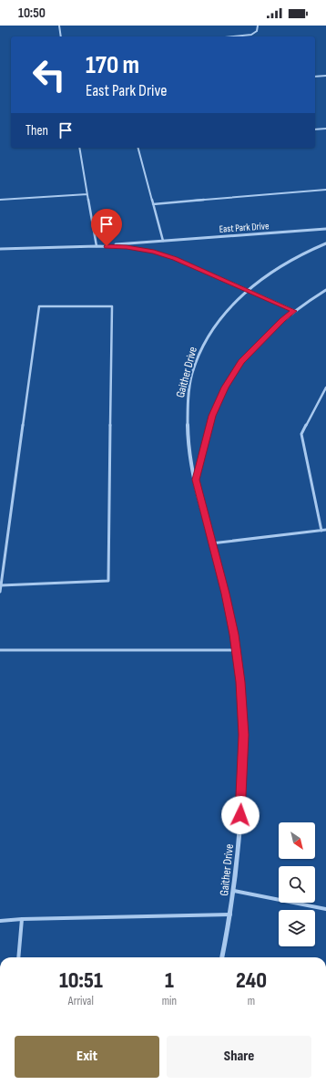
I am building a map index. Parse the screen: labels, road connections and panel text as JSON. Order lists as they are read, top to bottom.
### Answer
{
  "streets": {
    "street": ["East Park Drive", "Gaither Drive"]
  },
  "crossings": [
    ["East Park Drive", "Gaither Drive"]
  ],
  "north": "bottom right",
  "page": {
    "status": "10:50",
    "turn": ["170 m", "East Park Drive"],
    "then": "Then",
    "eta": [
      "10:51",
      "Arrival",
      "1",
      "min",
      "240",
      "m"
    ],
    "buttons": ["Exit", "Share"]
  }
}
